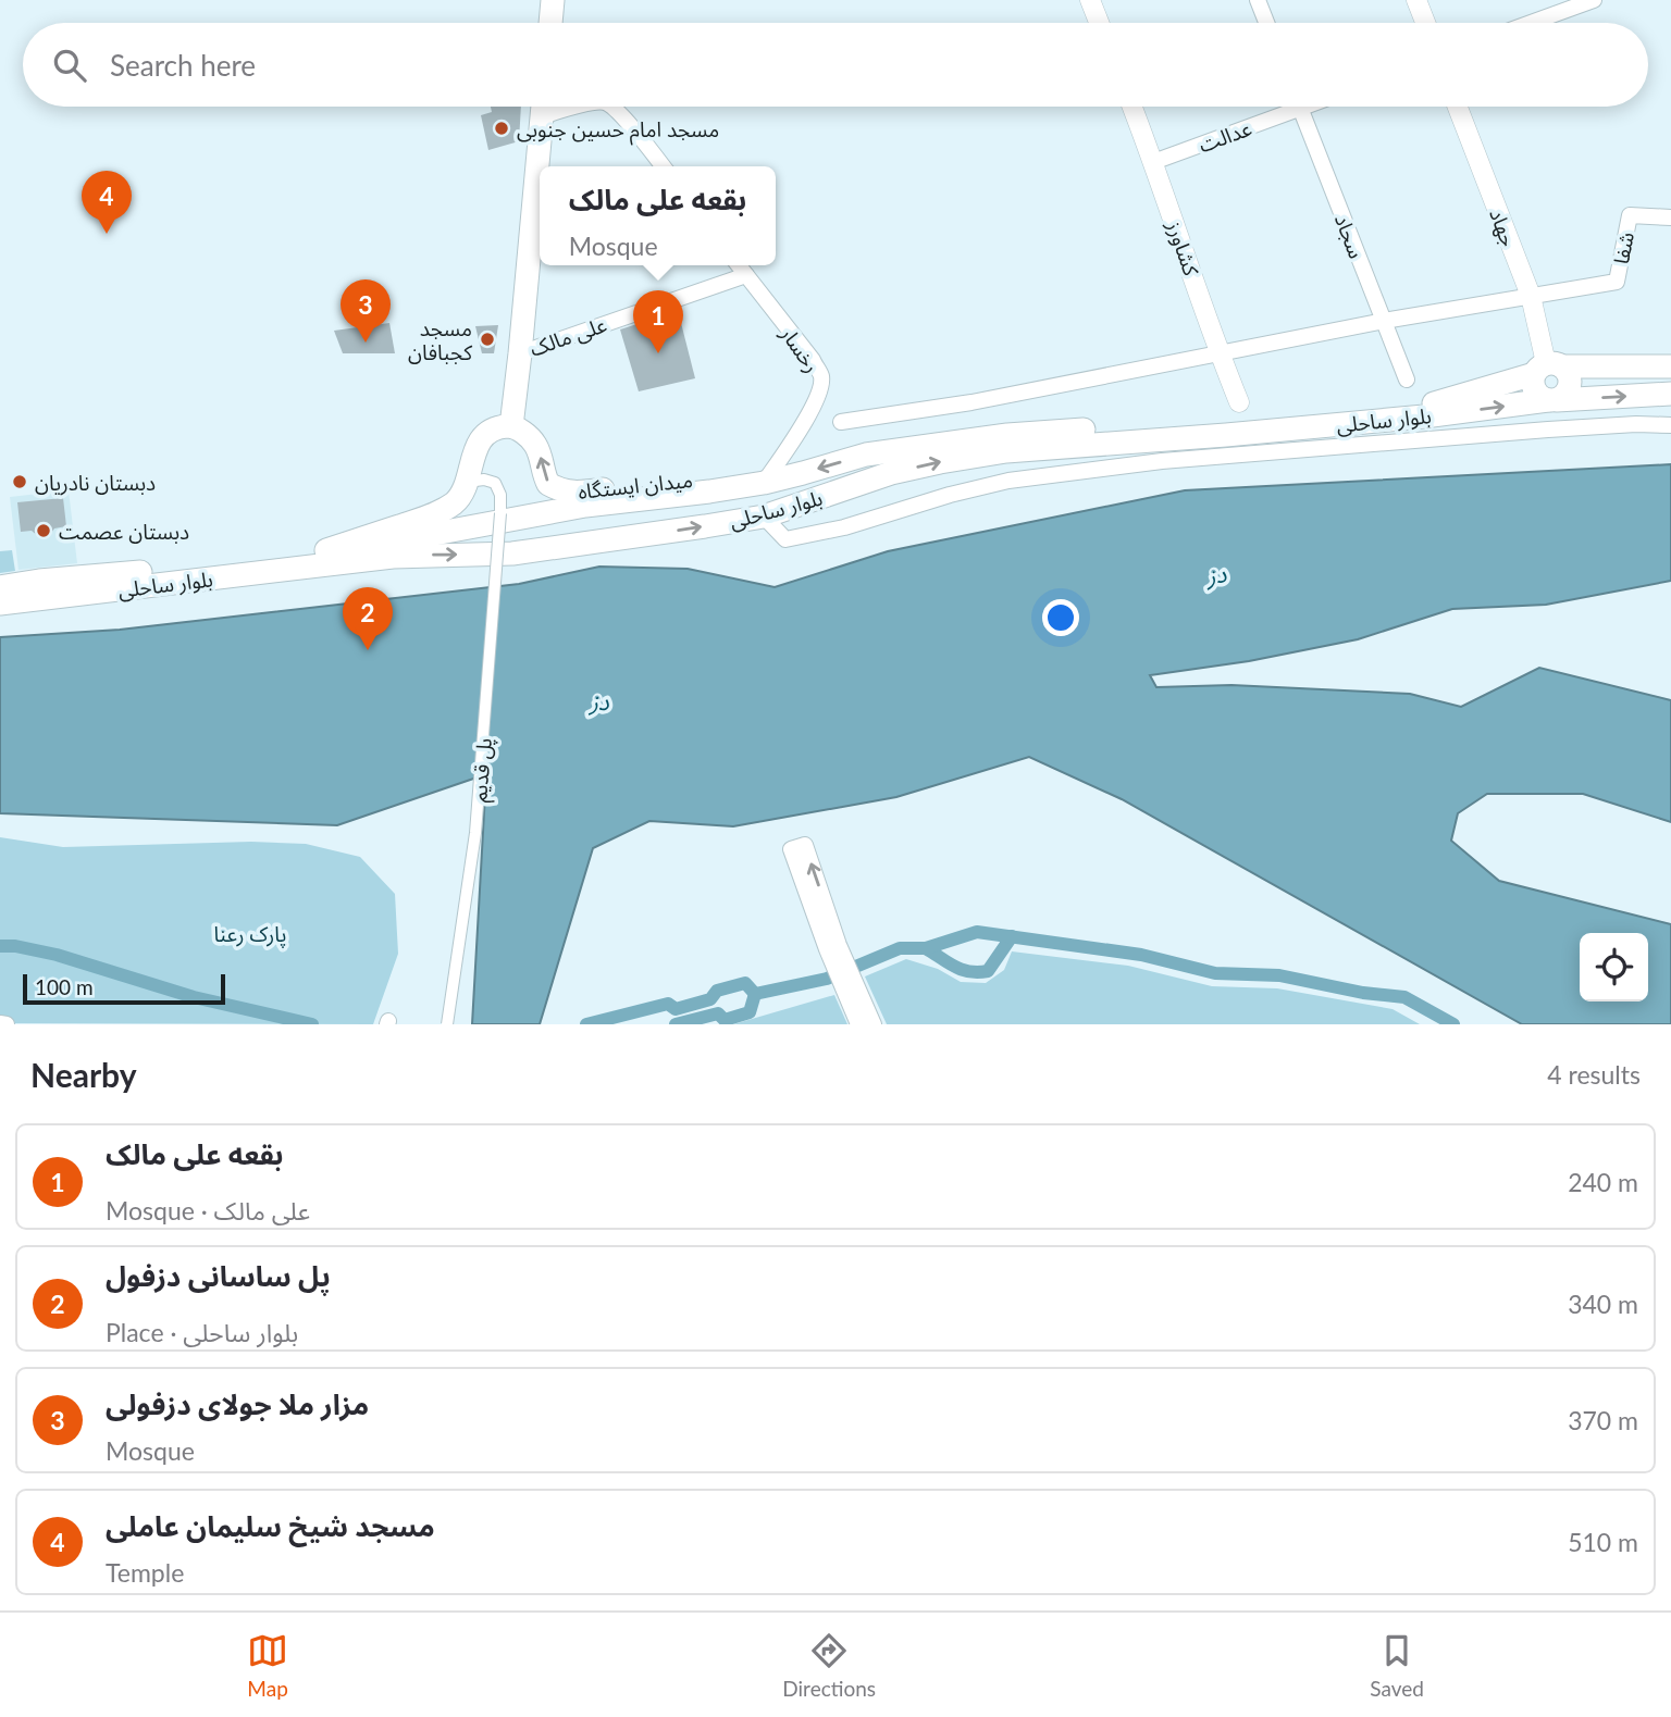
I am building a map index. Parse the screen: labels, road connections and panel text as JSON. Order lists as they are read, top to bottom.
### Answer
{
  "streets": {
    "main road": ["بلوار ساحلی", "میدان ایستگاه"],
    "street": [
      "عدالت",
      "جهاد",
      "سجاد",
      "کشاورز",
      "شفا",
      "علی مالک",
      "رخسار",
      "پل قدیم"
    ]
  },
  "crossings": [
    ["عدالت", "کشاورز"],
    ["جهاد", "شفا"],
    ["جهاد", "بلوار ساحلی"],
    ["علی مالک", "رخسار"],
    ["رخسار", "بلوار ساحلی"],
    ["رخسار", "میدان ایستگاه"],
    ["بلوار ساحلی", "میدان ایستگاه"]
  ],
  "one_way": ["میدان ایستگاه"],
  "water": ["دز"],
  "parks": ["پارک رعنا"],
  "places": [
    "مسجد امام حسین جنوبی",
    "مسجد کجبافان",
    "دبستان نادریان",
    "دبستان عصمت"
  ],
  "scale_bar": "100 m",
  "page": {
    "search": "Search here",
    "popup": ["بقعه علی مالک", "Mosque"],
    "pins": [
      "4",
      "3",
      "1",
      "2"
    ],
    "scale": "100 m",
    "heading": ["Nearby", "4 results"],
    "list": [
      {
        "mark": "1",
        "name": "بقعه علی مالک",
        "note": "Mosque · علی مالک",
        "value": "240 m"
      },
      {
        "mark": "2",
        "name": "پل ساسانی دزفول",
        "note": "Place · بلوار ساحلی",
        "value": "340 m"
      },
      {
        "mark": "3",
        "name": "مزار ملا جولای دزفولی",
        "note": "Mosque",
        "value": "370 m"
      },
      {
        "mark": "4",
        "name": "مسجد شیخ سلیمان عاملی",
        "note": "Temple",
        "value": "510 m"
      }
    ],
    "nav": ["Map", "Directions", "Saved"]
  }
}
